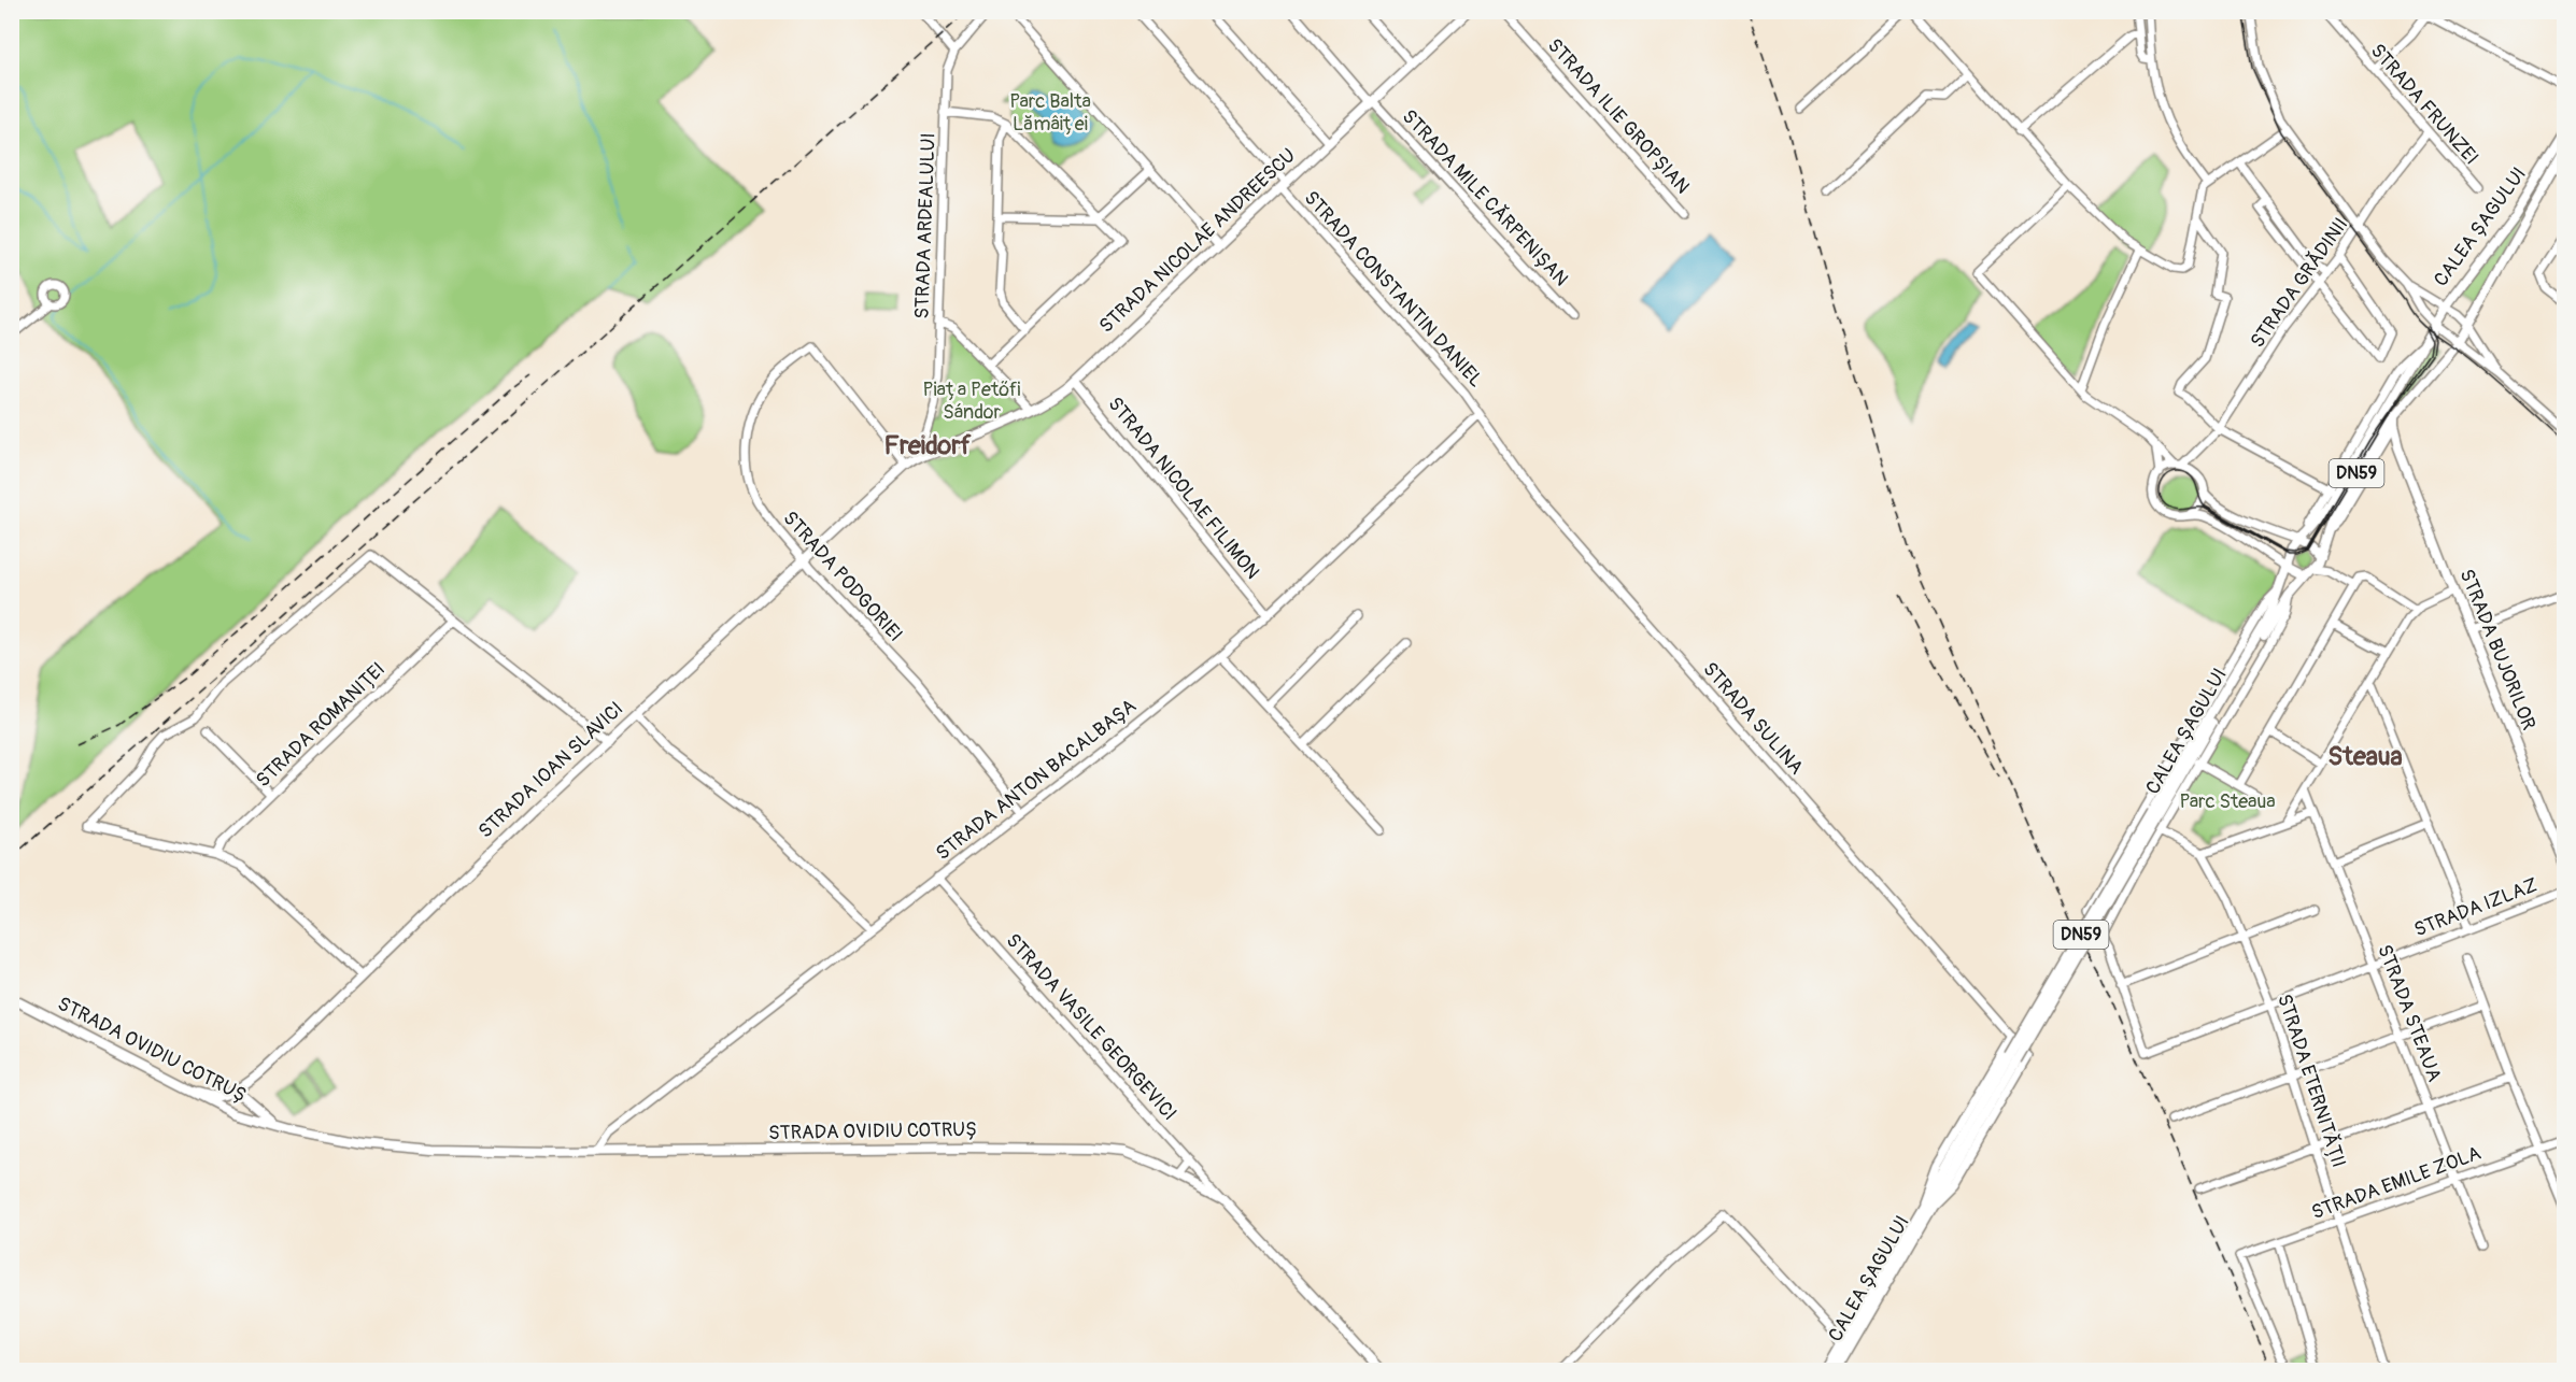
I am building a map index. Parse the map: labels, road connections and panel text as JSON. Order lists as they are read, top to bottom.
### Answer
{
  "streets": {
    "main road": [
      "CALEA ȘAGULUI",
      "STRADA NICOLAE ANDREESCU",
      "DN59",
      "STRADA BUJORILOR",
      "STRADA IOAN SLAVICI",
      "STRADA OVIDIU COTRUȘ"
    ],
    "street": [
      "STRADA FRUNZEI",
      "STRADA ILIE GROPȘIAN",
      "STRADA MILE CĂRPENIȘAN",
      "STRADA ARDEALULUI",
      "STRADA GRĂDINII",
      "STRADA CONSTANTIN DANIEL",
      "STRADA NICOLAE FILIMON",
      "STRADA PODGORIEI",
      "STRADA SULINA",
      "STRADA ROMANIȚEI",
      "STRADA ANTON BACALBAȘA",
      "STRADA IZLAZ",
      "STRADA STEAUA",
      "STRADA VASILE GEORGEVICI",
      "STRADA ETERNITĂȚII",
      "STRADA EMILE ZOLA"
    ]
  },
  "crossings": [
    ["STRADA FRUNZEI", "STRADA GRĂDINII"],
    ["STRADA MILE CĂRPENIȘAN", "STRADA NICOLAE ANDREESCU"],
    ["STRADA ARDEALULUI", "STRADA NICOLAE ANDREESCU"],
    ["STRADA ARDEALULUI", "STRADA IOAN SLAVICI"],
    ["CALEA ȘAGULUI", "DN59"],
    ["CALEA ȘAGULUI", "STRADA BUJORILOR"],
    ["CALEA ȘAGULUI", "STRADA SULINA"],
    ["STRADA NICOLAE ANDREESCU", "STRADA CONSTANTIN DANIEL"],
    ["STRADA NICOLAE ANDREESCU", "STRADA NICOLAE FILIMON"],
    ["STRADA NICOLAE ANDREESCU", "STRADA IOAN SLAVICI"],
    ["STRADA CONSTANTIN DANIEL", "STRADA SULINA"],
    ["STRADA CONSTANTIN DANIEL", "STRADA ANTON BACALBAȘA"],
    ["STRADA NICOLAE FILIMON", "STRADA ANTON BACALBAȘA"],
    ["STRADA PODGORIEI", "STRADA IOAN SLAVICI"],
    ["STRADA PODGORIEI", "STRADA ANTON BACALBAȘA"],
    ["STRADA SULINA", "STRADA ANTON BACALBAȘA"],
    ["STRADA IOAN SLAVICI", "STRADA OVIDIU COTRUȘ"],
    ["STRADA ANTON BACALBAȘA", "STRADA VASILE GEORGEVICI"],
    ["STRADA ANTON BACALBAȘA", "STRADA OVIDIU COTRUȘ"],
    ["STRADA IZLAZ", "STRADA STEAUA"],
    ["STRADA IZLAZ", "STRADA ETERNITĂȚII"],
    ["STRADA STEAUA", "STRADA EMILE ZOLA"],
    ["STRADA VASILE GEORGEVICI", "STRADA OVIDIU COTRUȘ"],
    ["STRADA ETERNITĂȚII", "STRADA EMILE ZOLA"]
  ],
  "districts": ["Freidorf", "Steaua"],
  "parks": ["Parc Balta Lămâiței", "Piața Petőfi Sándor", "Parc Steaua"]
}
